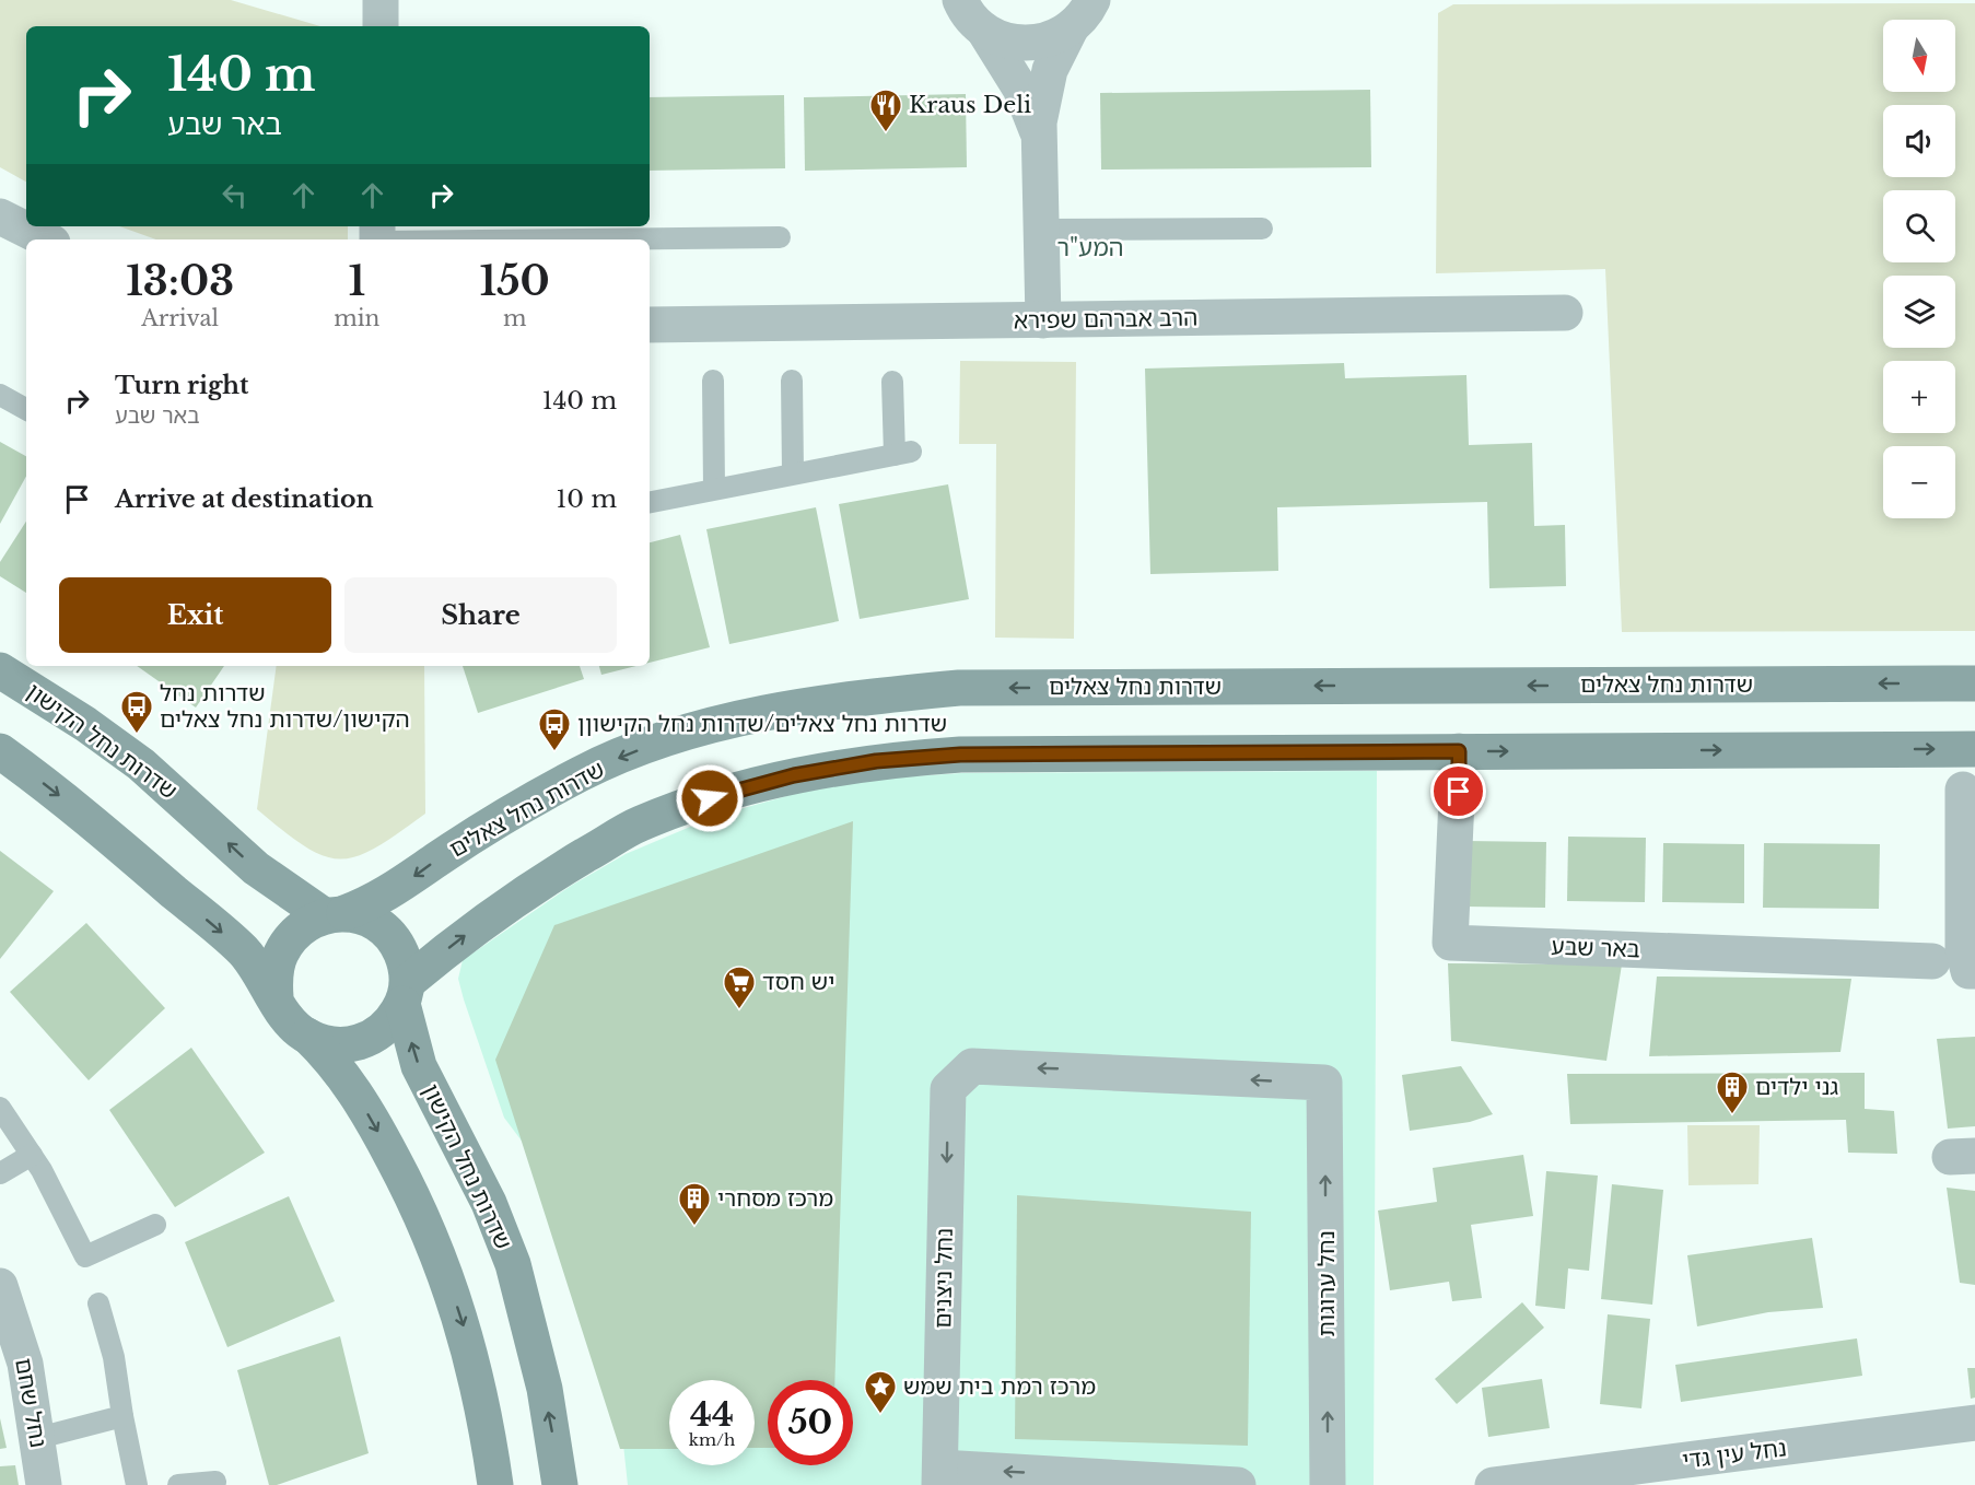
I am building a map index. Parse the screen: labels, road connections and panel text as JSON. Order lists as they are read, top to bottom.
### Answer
{
  "streets": {
    "main road": ["שדרות נחל צאלים", "שדרות נחל הקישון"],
    "street": [
      "הרב אברהם שפירא",
      "באר שבע",
      "נחל ניצנים",
      "נחל ערוגות",
      "נחל שחם",
      "נחל עין גדי"
    ]
  },
  "crossings": [
    ["שדרות נחל צאלים", "שדרות נחל הקישון"],
    ["נחל ניצנים", "נחל ערוגות"]
  ],
  "districts": ["המע\"ר"],
  "places": {
    "restaurant": ["Kraus Deli"],
    "bus stop": ["שדרות נחל הקישון/שדרות נחל צאלים", "שדרות נחל צאלים/שדרות נחל הקישוןן"],
    "supermarket": ["יש חסד"],
    "building": ["גני ילדים", "מרכז מסחרי"],
    "place": ["מרכז רמת בית שמש"]
  },
  "north": "bottom",
  "page": {
    "map_buttons": ["+", "−"],
    "turn": ["140 m", "באר שבע"],
    "eta": [
      "13:03",
      "Arrival",
      "1",
      "min",
      "150",
      "m"
    ],
    "list": [
      {
        "name": "Turn right",
        "note": "באר שבע",
        "value": "140 m"
      },
      {
        "name": "Arrive at destination",
        "value": "10 m"
      }
    ],
    "buttons": ["Exit", "Share"],
    "speed": "44 km/h",
    "limit": "50"
  }
}
